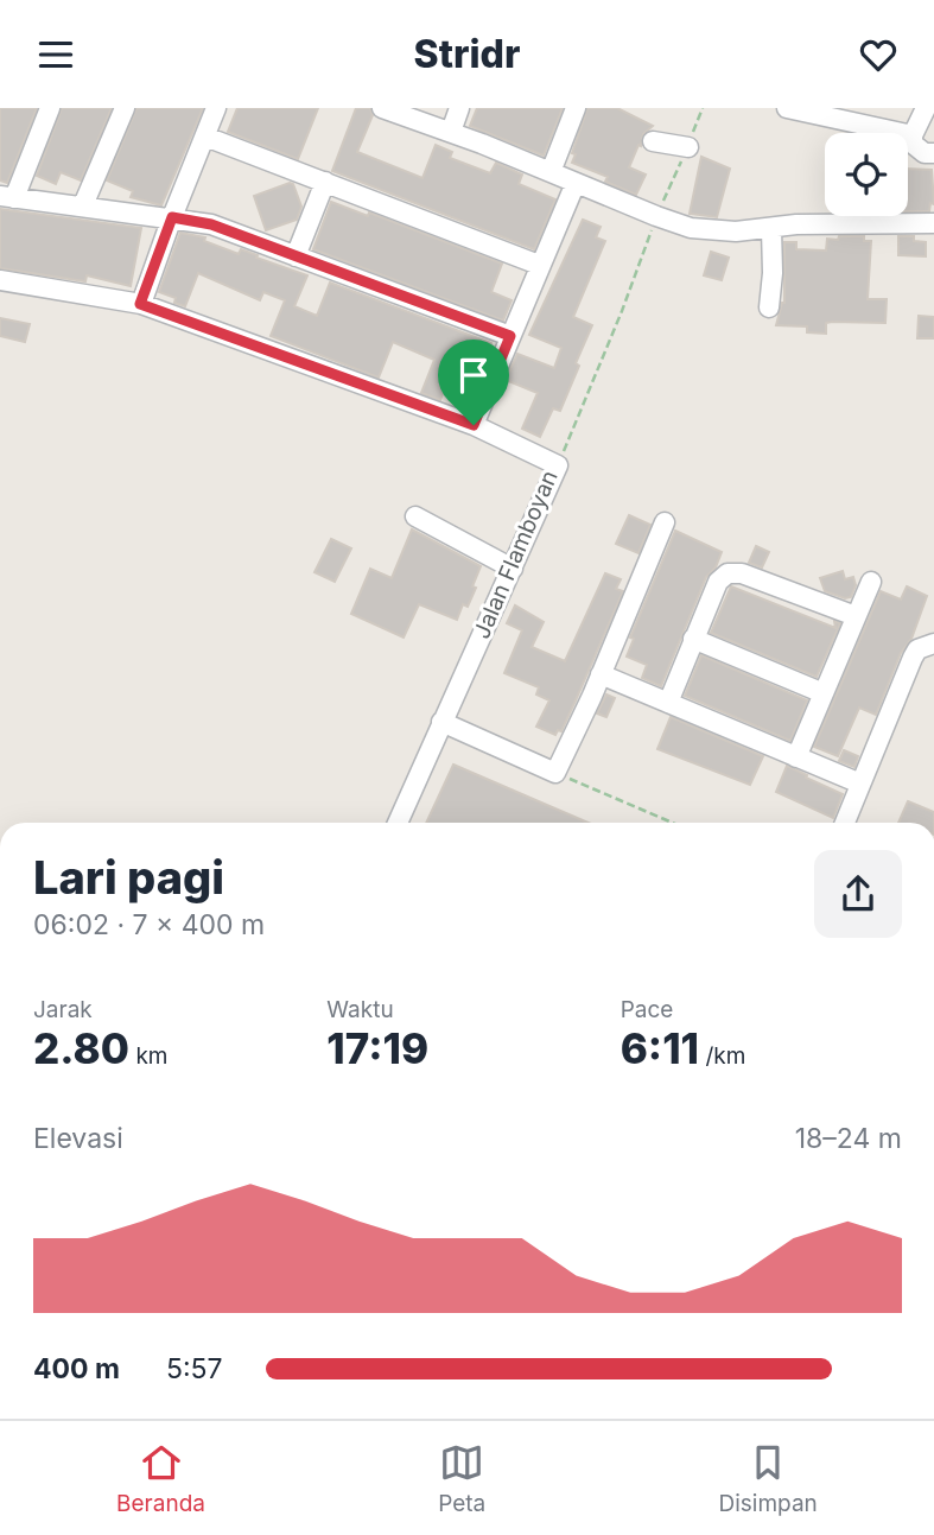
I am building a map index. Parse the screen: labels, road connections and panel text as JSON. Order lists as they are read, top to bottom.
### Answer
{
  "streets": {
    "street": ["Jalan Flamboyan"]
  },
  "page": {
    "header": "Stridr",
    "heading": ["Lari pagi", "06:02 · 7 × 400 m"],
    "stats": [
      ["Jarak", "2.80 km"],
      ["Waktu", "17:19"],
      ["Pace", "6:11 /km"]
    ],
    "chart": ["Elevasi", "18–24 m"],
    "list": [
      {
        "name": "400 m",
        "note": "5:57"
      }
    ],
    "tabs": ["Beranda", "Peta", "Disimpan"]
  }
}
